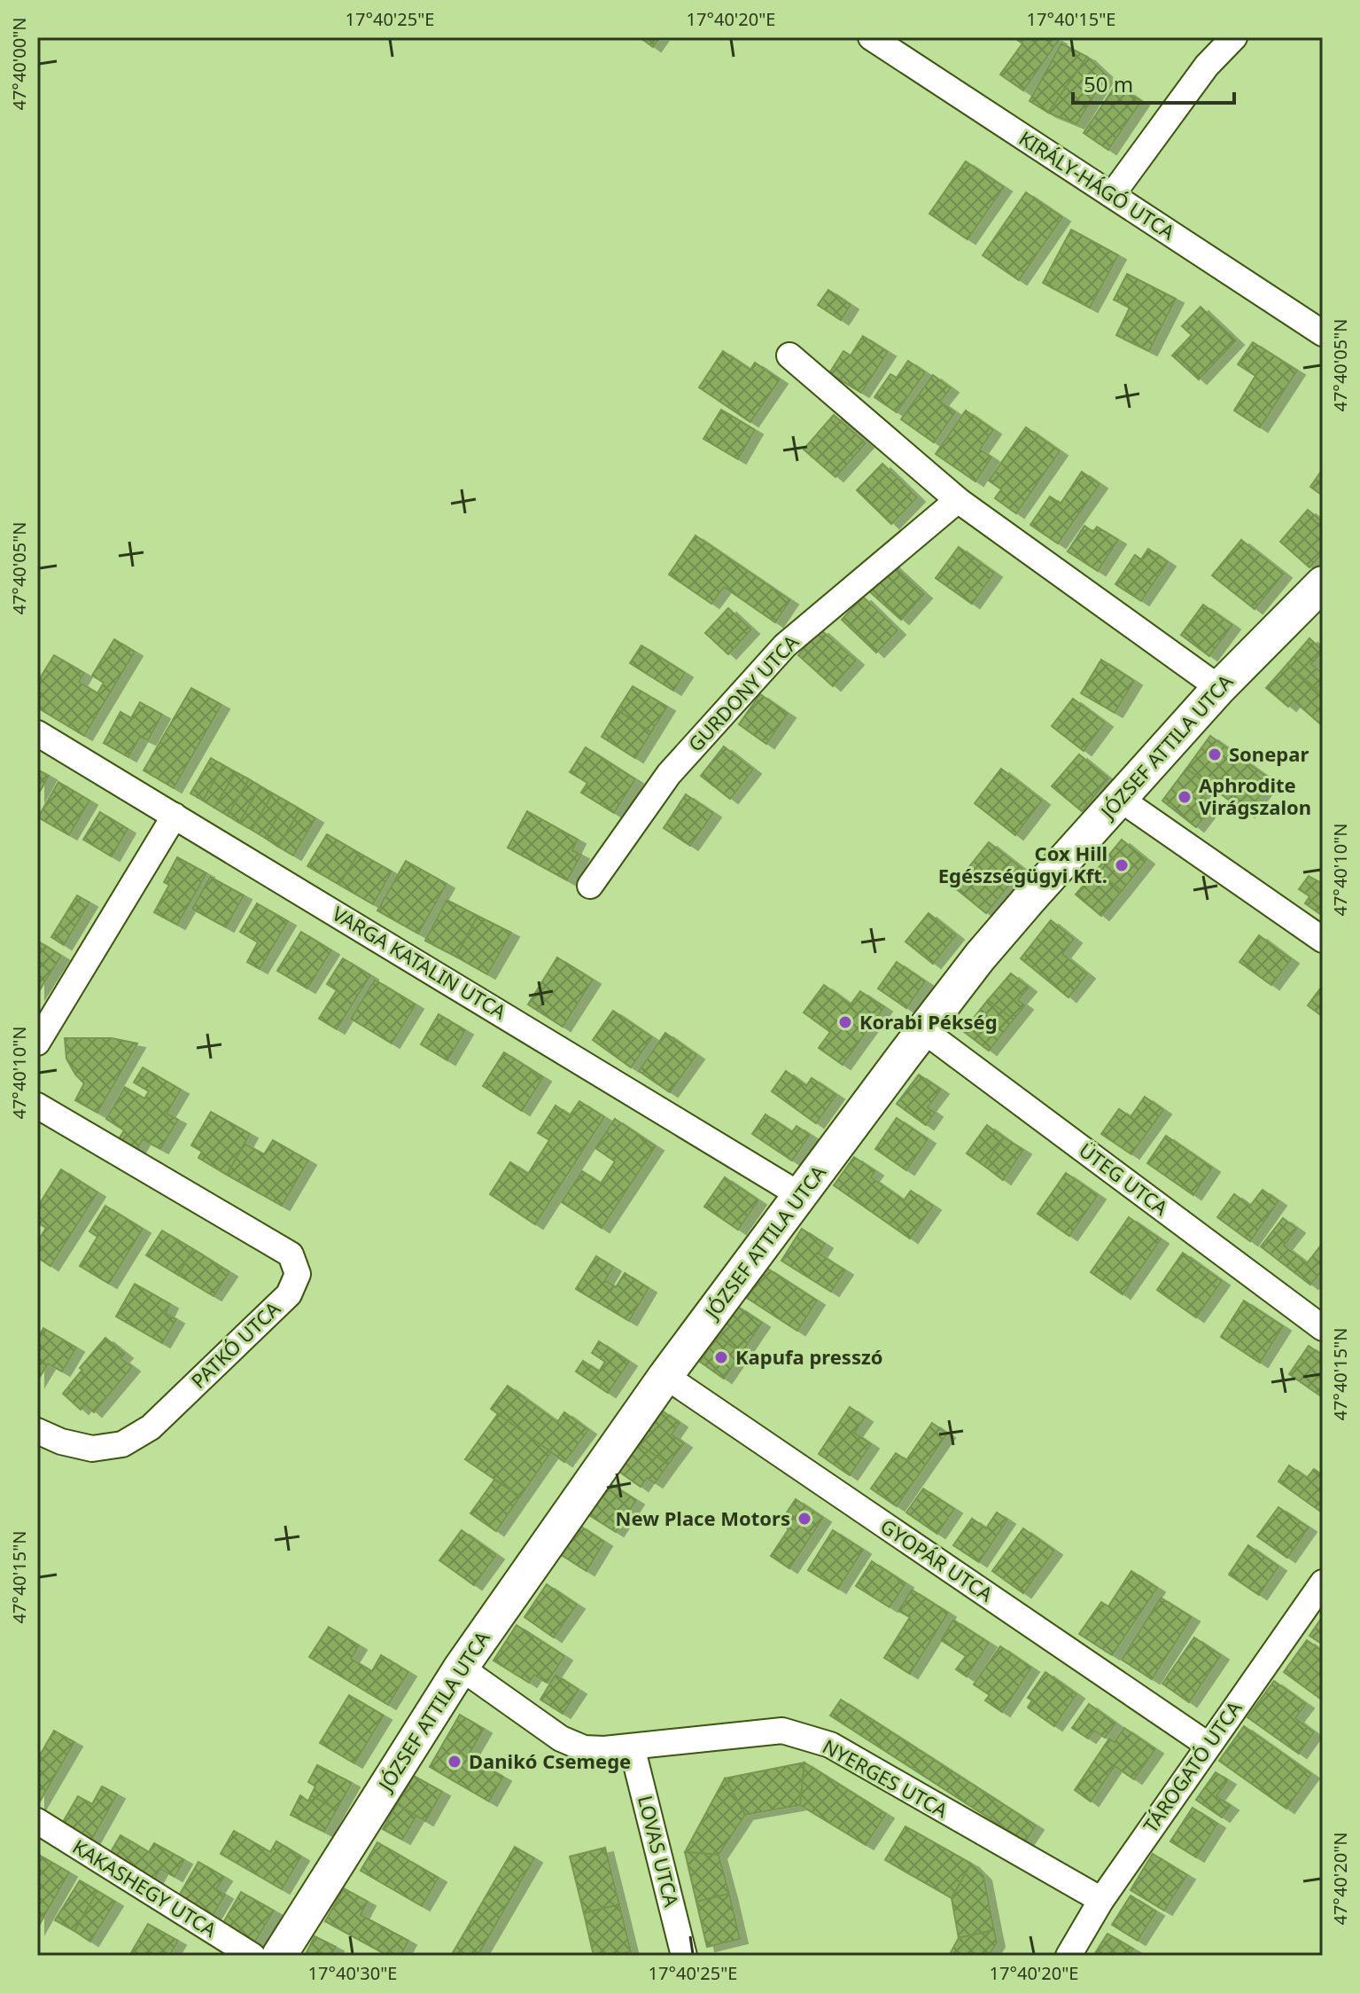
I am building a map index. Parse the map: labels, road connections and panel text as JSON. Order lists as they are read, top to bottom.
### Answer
{
  "streets": {
    "street": [
      "KIRÁLY-HÁGÓ UTCA",
      "GURDONY UTCA",
      "JÓZSEF ATTILA UTCA",
      "VARGA KATALIN UTCA",
      "ÜTEG UTCA",
      "PATKÓ UTCA",
      "GYOPÁR UTCA",
      "TÁROGATÓ UTCA",
      "NYERGES UTCA",
      "LOVAS UTCA",
      "KAKASHEGY UTCA"
    ]
  },
  "crossings": [
    ["JÓZSEF ATTILA UTCA", "VARGA KATALIN UTCA"],
    ["JÓZSEF ATTILA UTCA", "ÜTEG UTCA"],
    ["JÓZSEF ATTILA UTCA", "GYOPÁR UTCA"],
    ["JÓZSEF ATTILA UTCA", "NYERGES UTCA"],
    ["GYOPÁR UTCA", "TÁROGATÓ UTCA"],
    ["TÁROGATÓ UTCA", "NYERGES UTCA"],
    ["NYERGES UTCA", "LOVAS UTCA"]
  ],
  "places": [
    "Sonepar",
    "Aphrodite Virágszalon",
    "Cox Hill Egészségügyi Kft.",
    "Korabi Pékség",
    "Kapufa presszó",
    "New Place Motors",
    "Danikó Csemege"
  ],
  "scale_bar": "50 m",
  "coordinates": [
    "17°40'25\"E",
    "17°40'20\"E",
    "17°40'15\"E",
    "47°40'00\"N",
    "47°40'05\"N",
    "47°40'10\"N",
    "47°40'15\"N",
    "47°40'20\"N",
    "17°40'30\"E"
  ]
}
